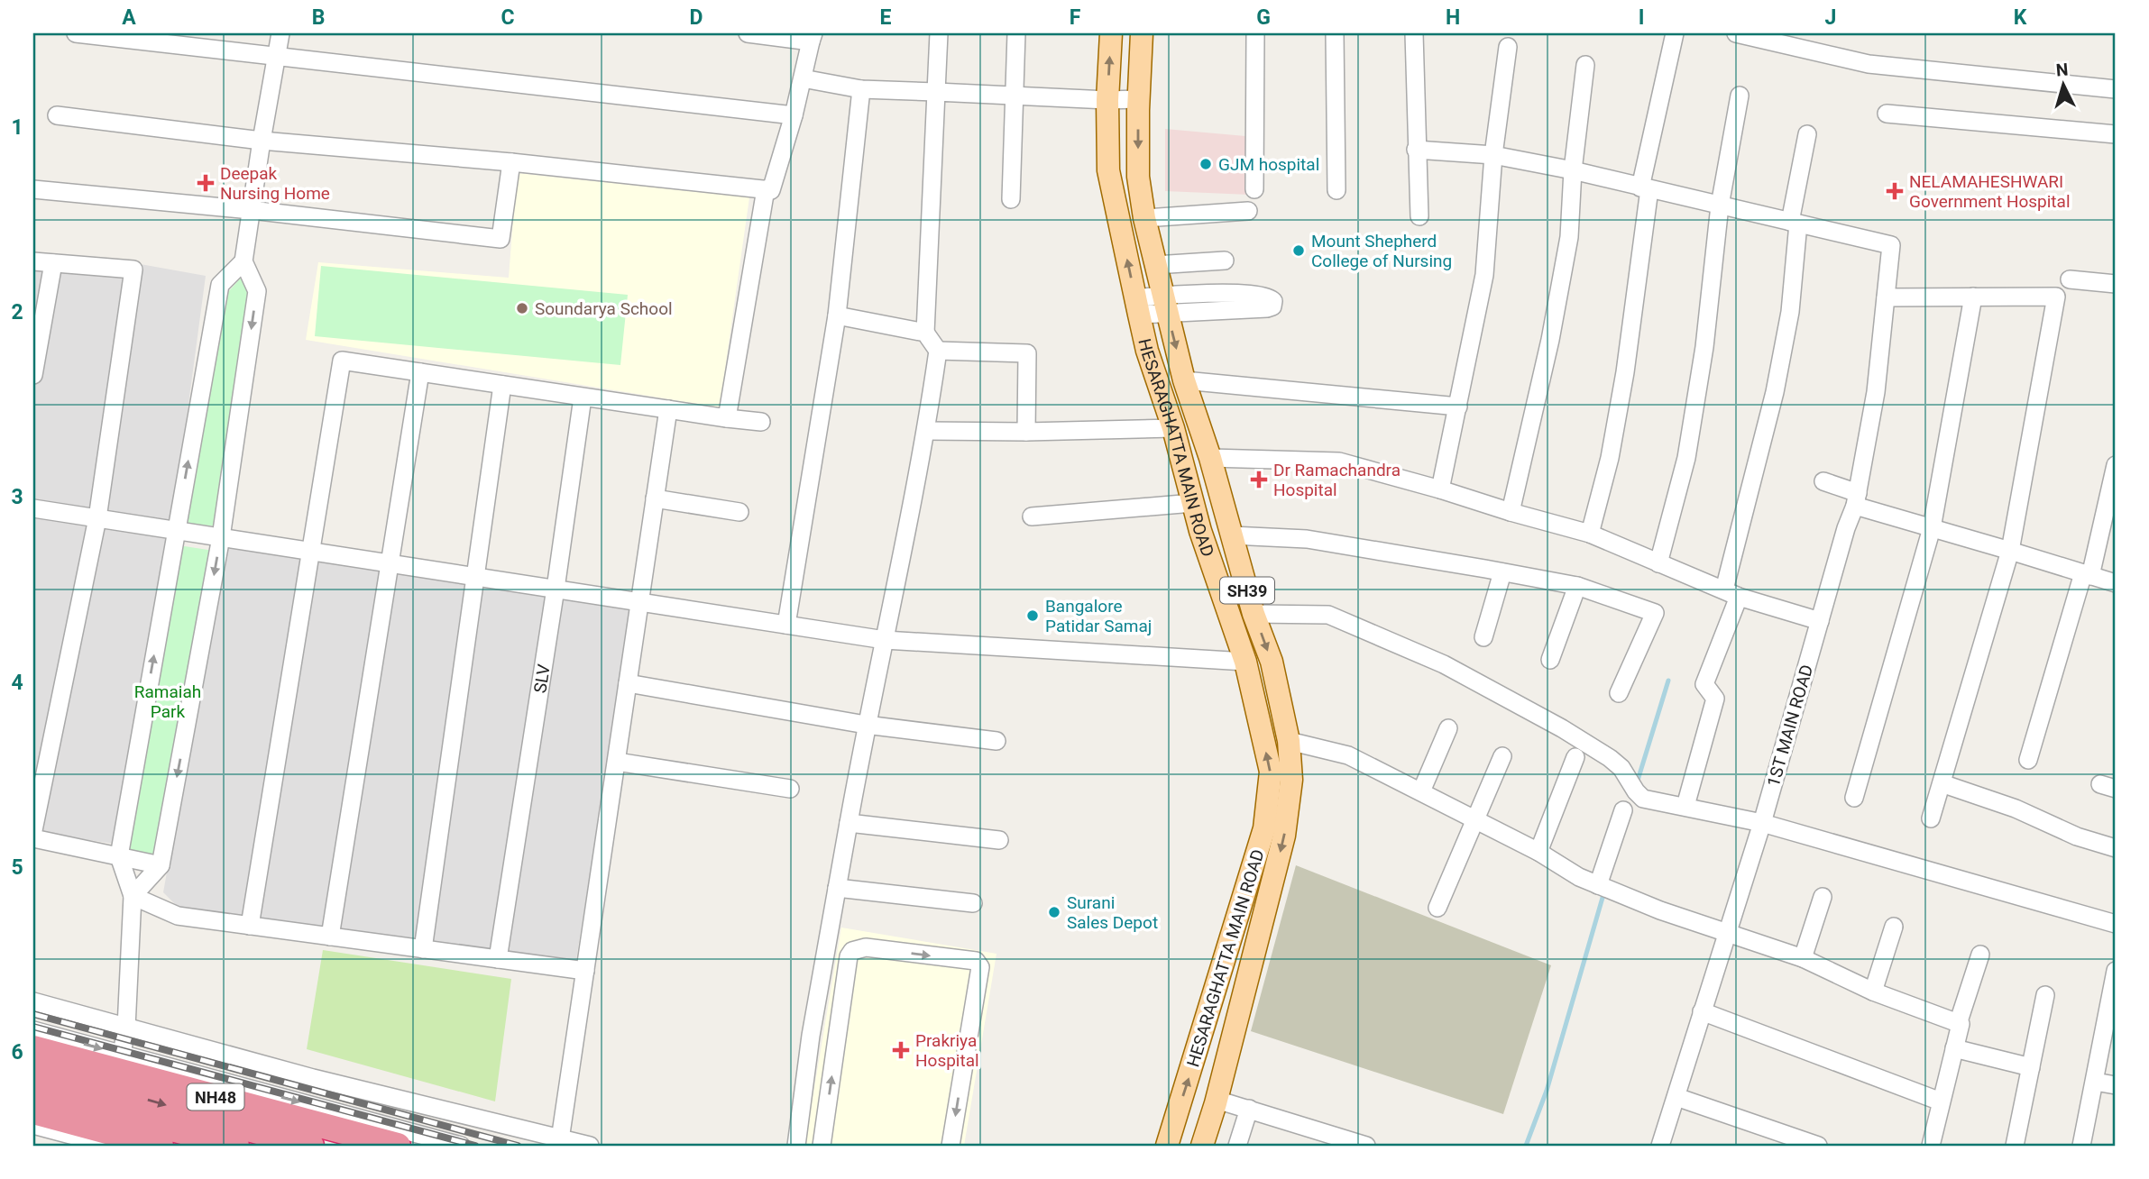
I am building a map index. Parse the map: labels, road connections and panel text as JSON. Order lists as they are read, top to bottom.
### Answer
{
  "streets": {
    "highway": ["NH48"],
    "main road": ["HESARAGHATTA MAIN ROAD", "SH39"],
    "street": ["SLV", "1ST MAIN ROAD"]
  },
  "parks": ["Ramaiah Park"],
  "places": {
    "other": [
      "GJM hospital",
      "Mount Shepherd College of Nursing",
      "Soundarya School",
      "Bangalore Patidar Samaj",
      "Surani Sales Depot"
    ],
    "health": [
      "Deepak Nursing Home",
      "NELAMAHESHWARI Government Hospital",
      "Dr Ramachandra Hospital",
      "Prakriya Hospital"
    ]
  },
  "north": "top",
  "grid": {
    "columns": [
      "A",
      "B",
      "C",
      "D",
      "E",
      "F",
      "G",
      "H",
      "I",
      "J",
      "K"
    ],
    "rows": [
      "1",
      "2",
      "3",
      "4",
      "5",
      "6"
    ]
  }
}
